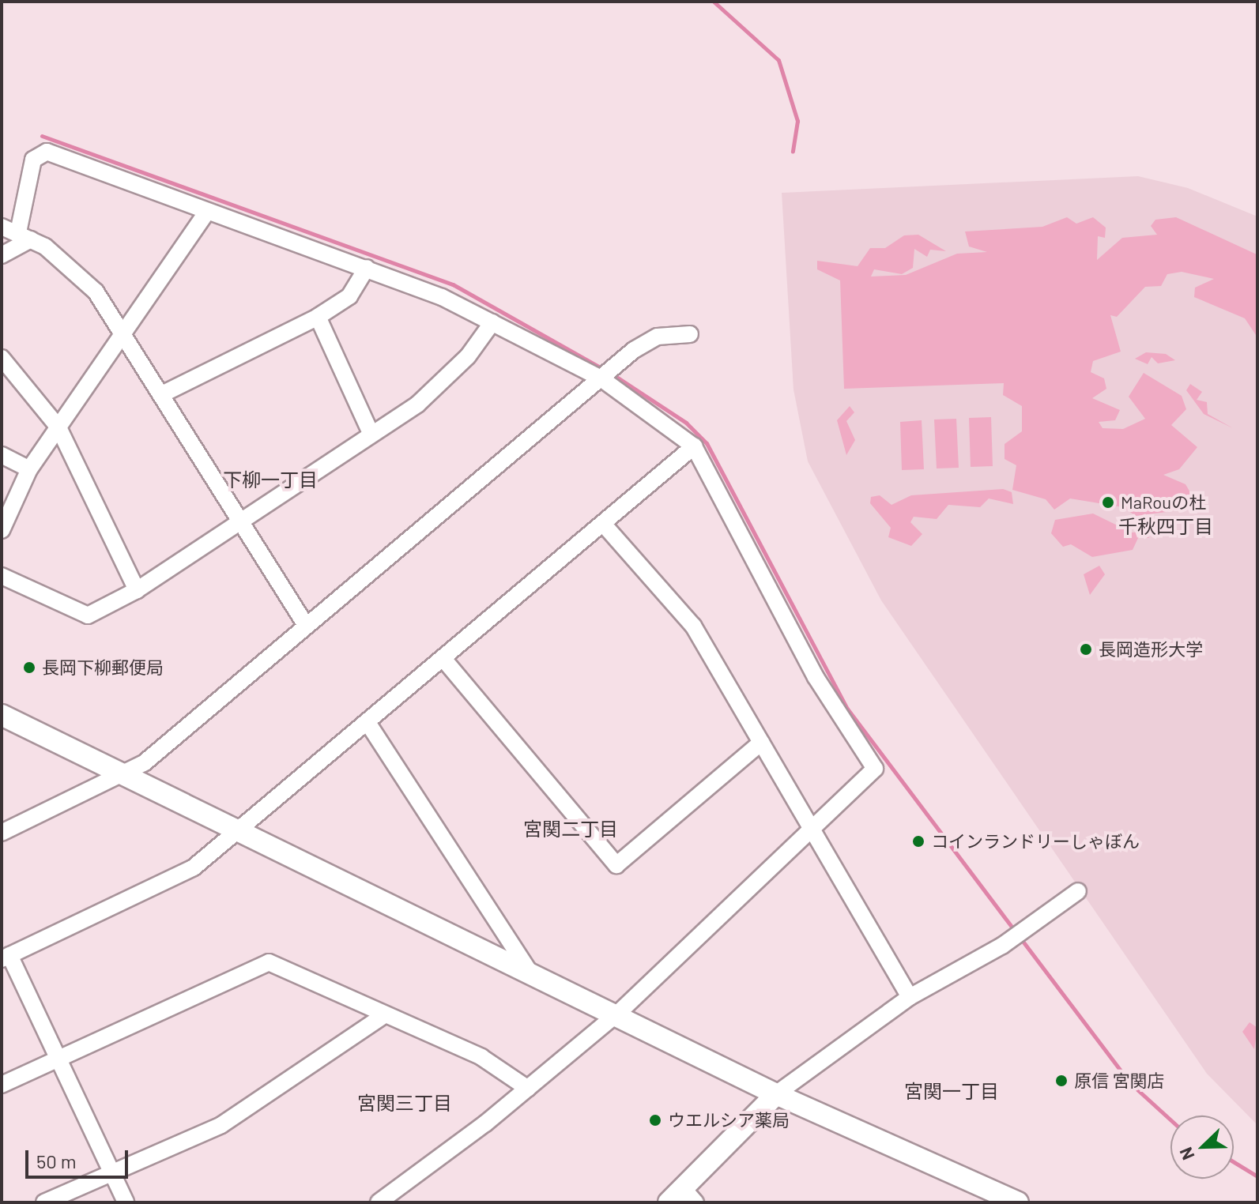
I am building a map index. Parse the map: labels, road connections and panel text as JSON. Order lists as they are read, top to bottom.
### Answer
{
  "districts": [
    "下柳一丁目",
    "千秋四丁目",
    "宮関二丁目",
    "宮関一丁目",
    "宮関三丁目"
  ],
  "places": [
    "MaRouの杜",
    "長岡造形大学",
    "長岡下柳郵便局",
    "コインランドリーしゃぼん",
    "原信 宮関店",
    "ウエルシア薬局"
  ],
  "scale_bar": "50 m",
  "north": "bottom left"
}
